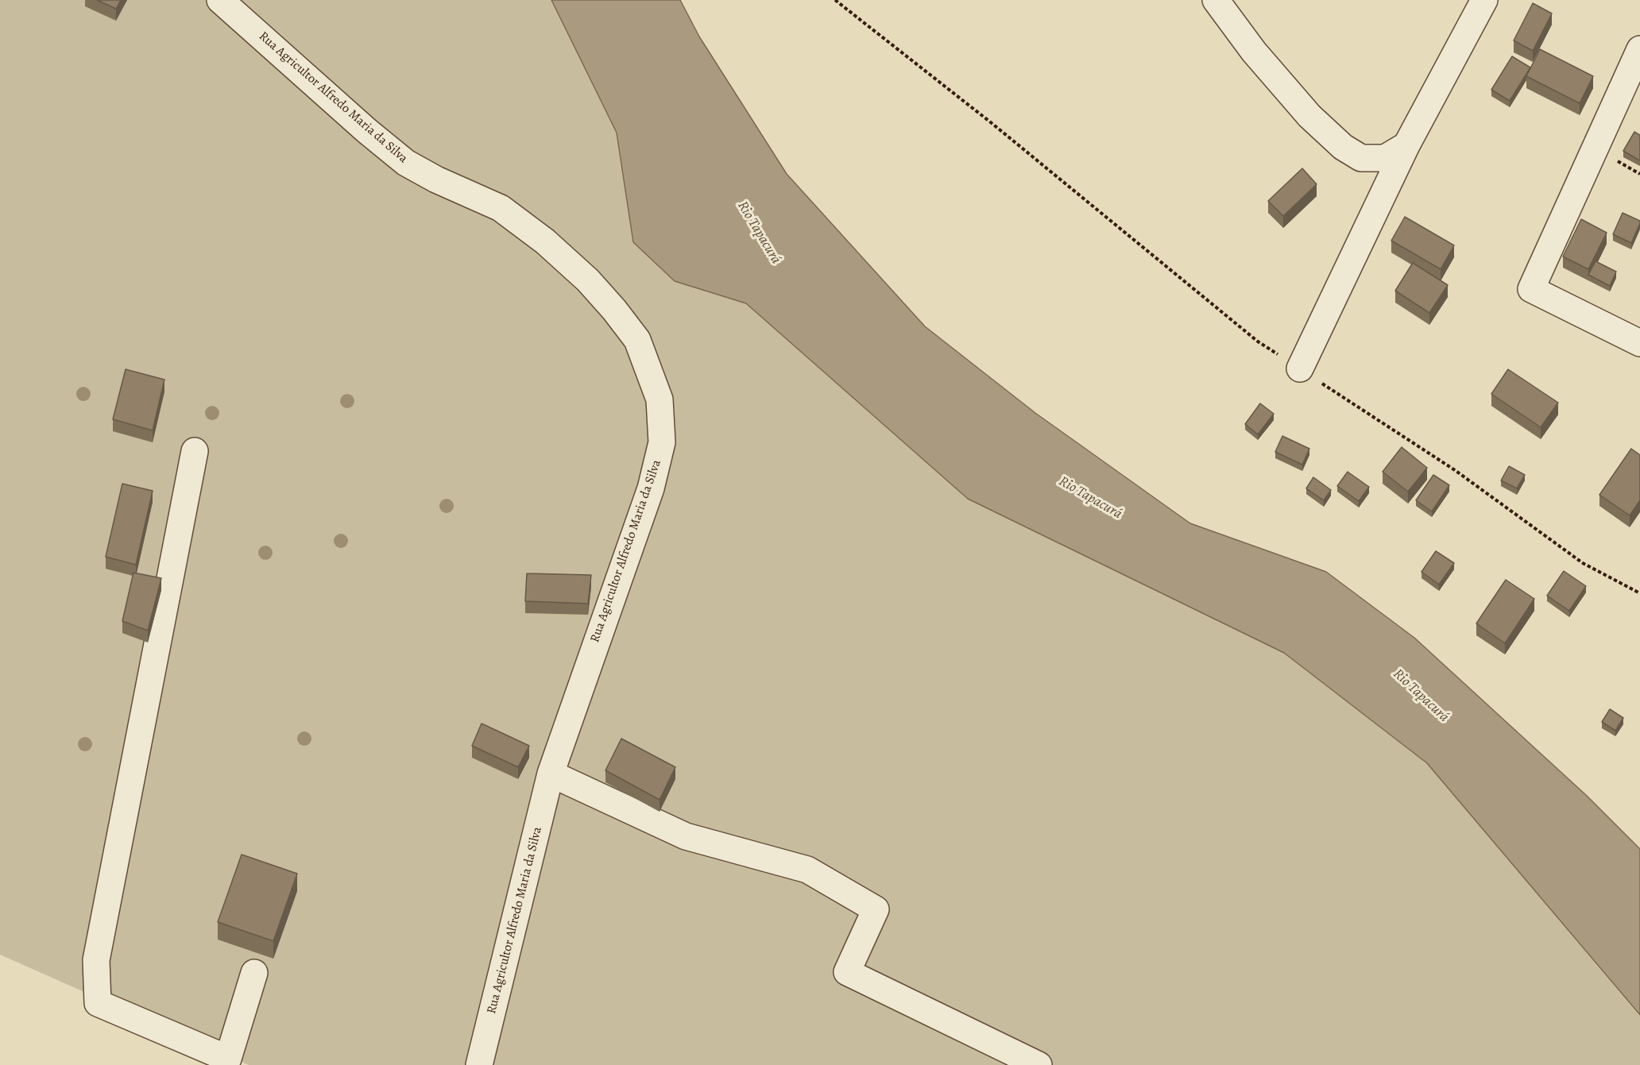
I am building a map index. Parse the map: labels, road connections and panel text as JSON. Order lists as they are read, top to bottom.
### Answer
{
  "streets": {
    "street": ["Rua Agricultor Alfredo Maria da Silva"]
  },
  "water": ["Rio Tapacurá"]
}
